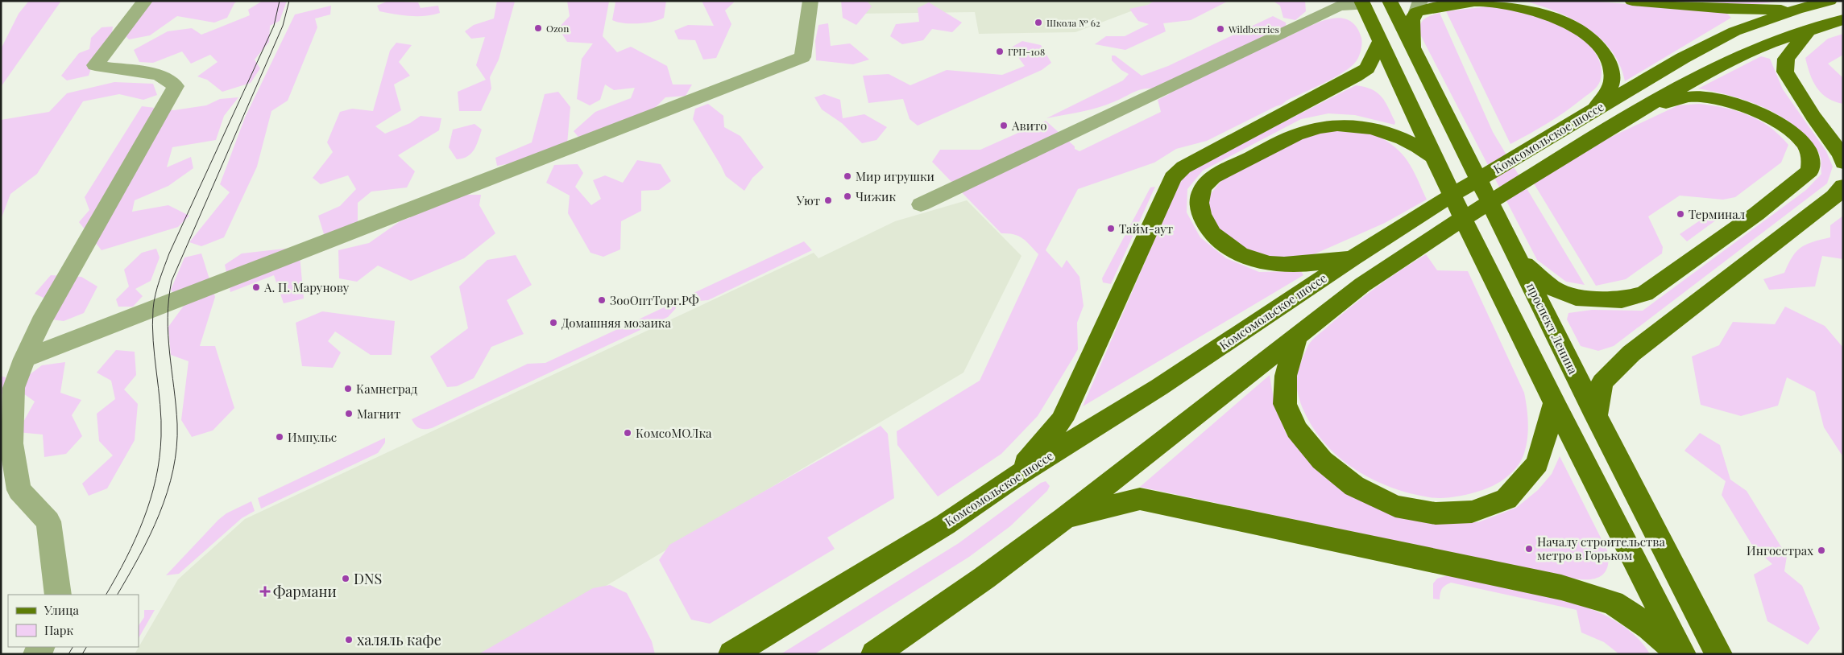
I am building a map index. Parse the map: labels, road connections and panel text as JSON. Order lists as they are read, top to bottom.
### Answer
{
  "streets": {
    "main road": ["Комсомольское шоссе", "проспект Ленина"]
  },
  "places": {
    "other": [
      "Школа № 62",
      "Ozon",
      "Wildberries",
      "ГРП-108",
      "Авито",
      "Мир игрушки",
      "Чижик",
      "Уют",
      "Терминал",
      "Тайм-аут",
      "А. П. Марунову",
      "ЗооОптТорг.РФ",
      "Домашняя мозаика",
      "Камнеград",
      "Магнит",
      "КомсоМОЛка",
      "Импульс",
      "Началу строительства метро в Горьком",
      "Ингосстрах",
      "DNS",
      "халяль кафе"
    ],
    "health": ["Фармани"]
  },
  "legend": ["Улица", "Парк"]
}
